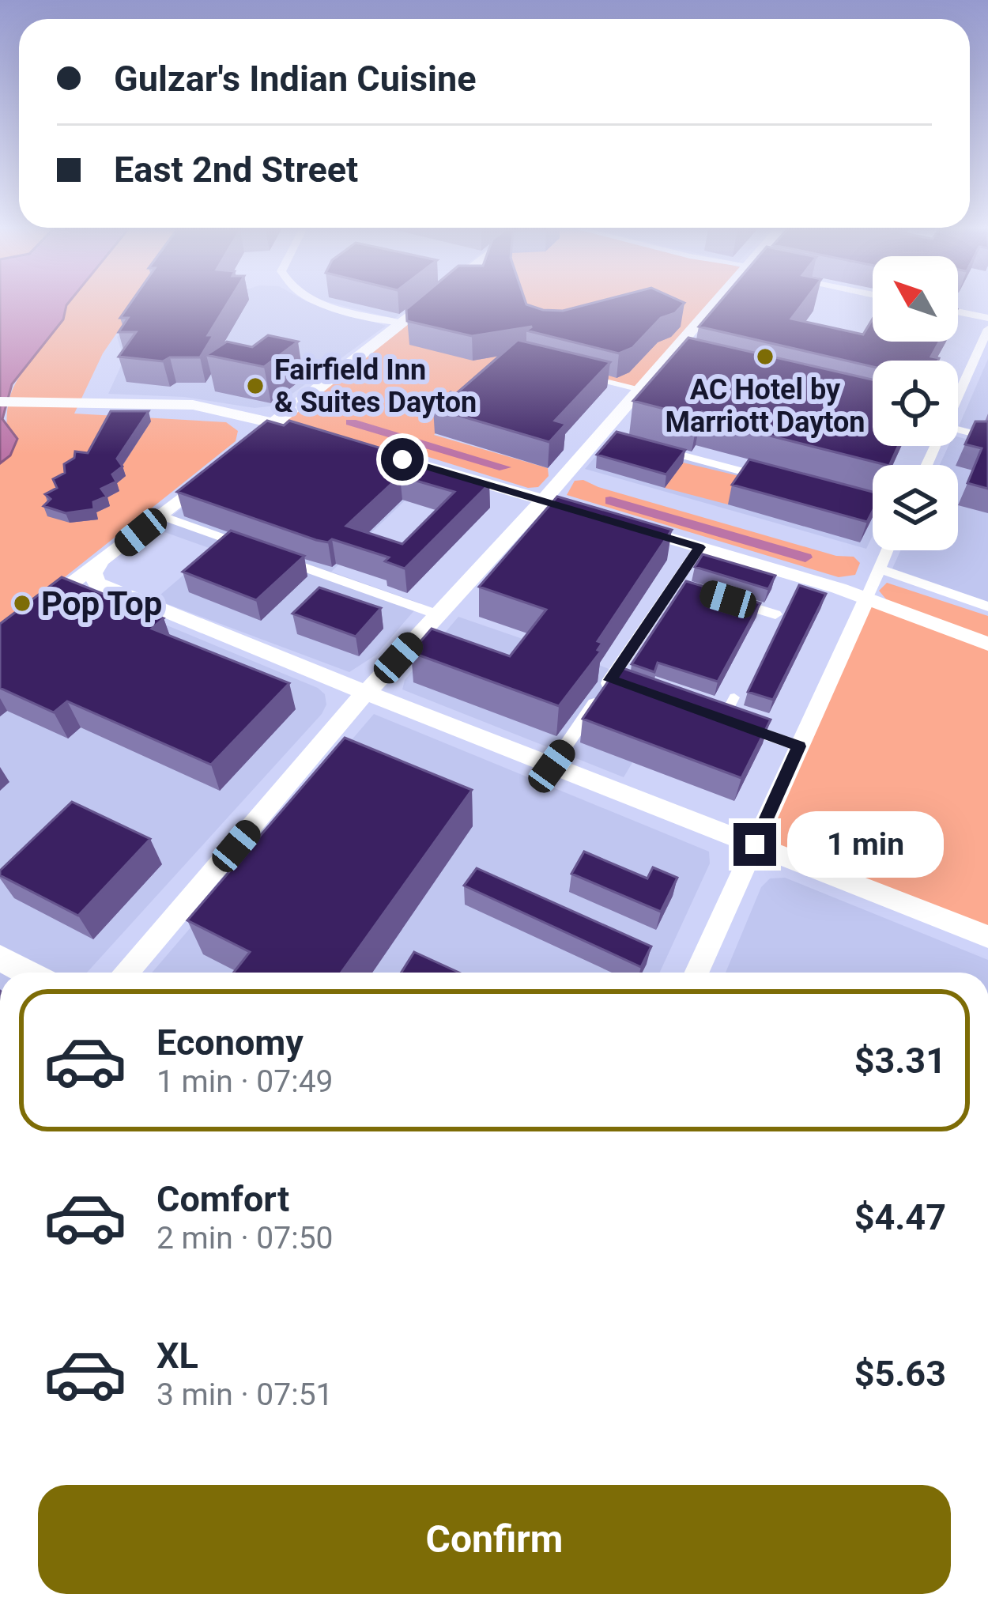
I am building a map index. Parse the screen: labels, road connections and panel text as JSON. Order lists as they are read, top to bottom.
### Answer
{
  "places": ["AC Hotel by Marriott Dayton", "Fairfield Inn & Suites Dayton", "Pop Top"],
  "north": "top left",
  "page": {
    "banner": ["Gulzar's Indian Cuisine", "East 2nd Street"],
    "bubble": "1 min",
    "list": [
      {
        "name": "Economy",
        "note": "1 min · 07:49",
        "value": "$3.31"
      },
      {
        "name": "Comfort",
        "note": "2 min · 07:50",
        "value": "$4.47"
      },
      {
        "name": "XL",
        "note": "3 min · 07:51",
        "value": "$5.63"
      }
    ],
    "buttons": "Confirm"
  }
}
